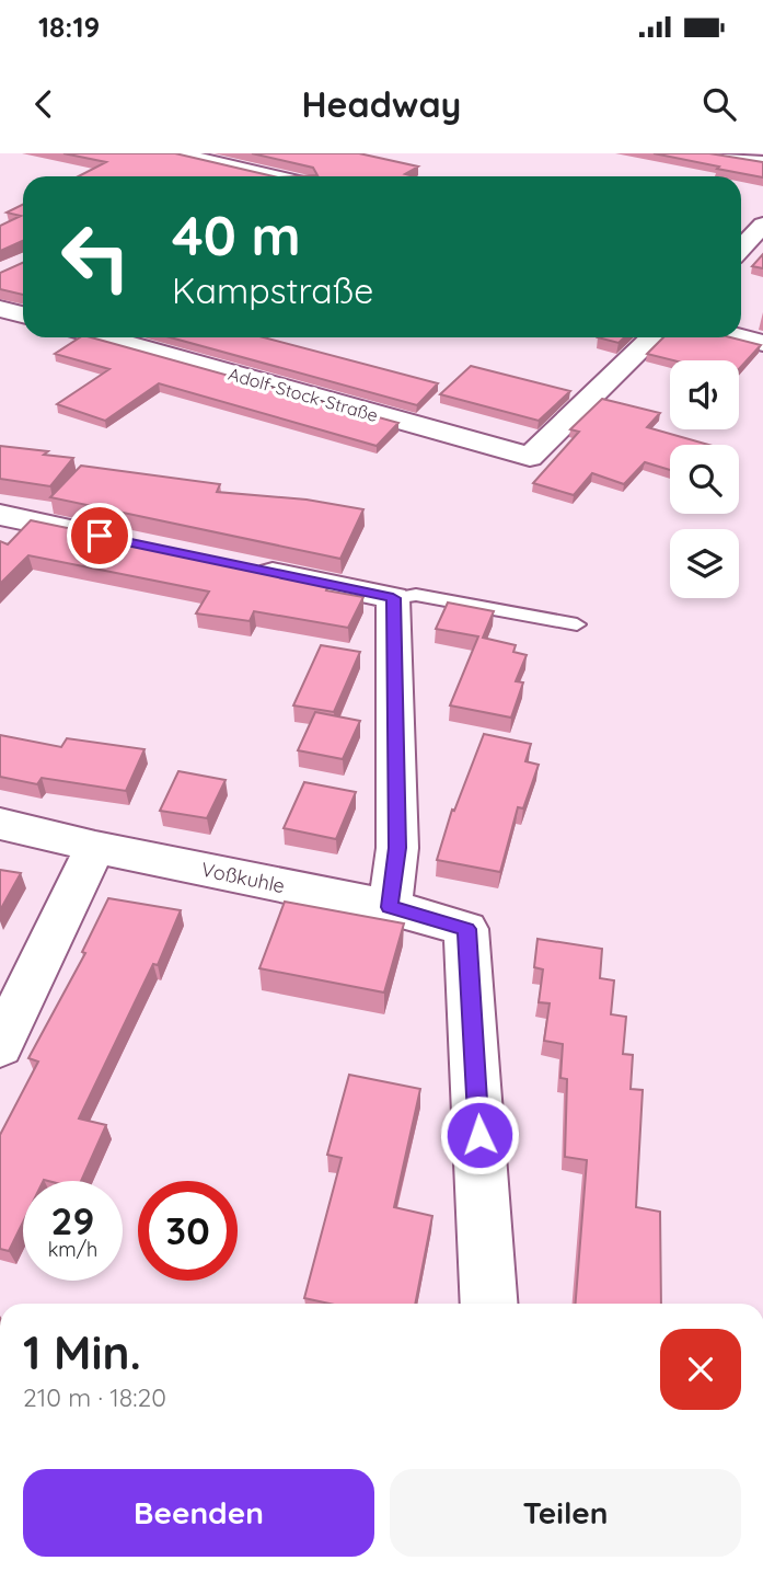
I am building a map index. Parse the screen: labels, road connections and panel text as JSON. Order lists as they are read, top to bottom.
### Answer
{
  "streets": {
    "street": ["Adolf-Stock-Straße", "Voßkuhle"]
  },
  "page": {
    "status": "18:19",
    "header": "Headway",
    "turn": ["40 m", "Kampstraße"],
    "speed": "29 km/h",
    "limit": "30",
    "heading": ["1 Min.", "210 m · 18:20"],
    "buttons": ["Beenden", "Teilen"]
  }
}
